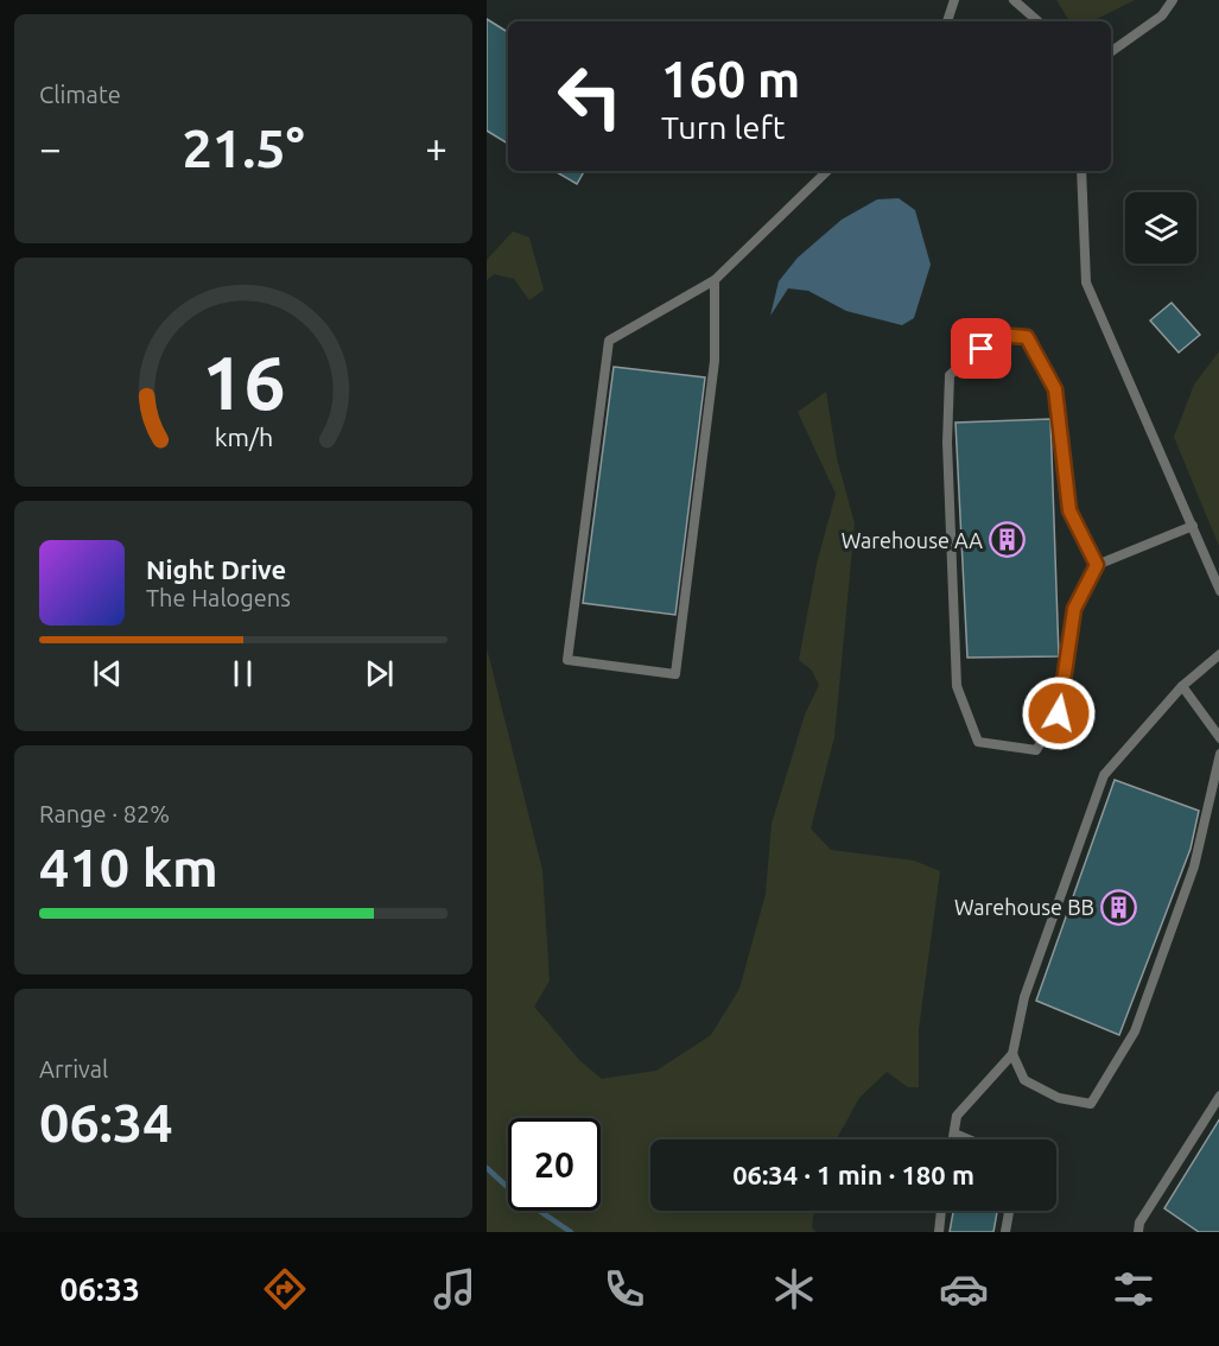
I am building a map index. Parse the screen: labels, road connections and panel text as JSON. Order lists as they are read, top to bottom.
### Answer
{
  "places": {
    "building": ["Warehouse AA", "Warehouse BB"]
  },
  "page": {
    "tile": [
      "Climate",
      ["Range · 82%", "410 km"],
      ["Arrival", "06:34"]
    ],
    "turn": ["160 m", "Turn left"],
    "heat": ["−", "21.5°", "+"],
    "song": ["Night Drive", "The Halogens"],
    "limit": "20",
    "trip": "06:34 · 1 min · 180 m",
    "tabs": "06:33",
    "gauge": ["16", "km/h"]
  }
}
